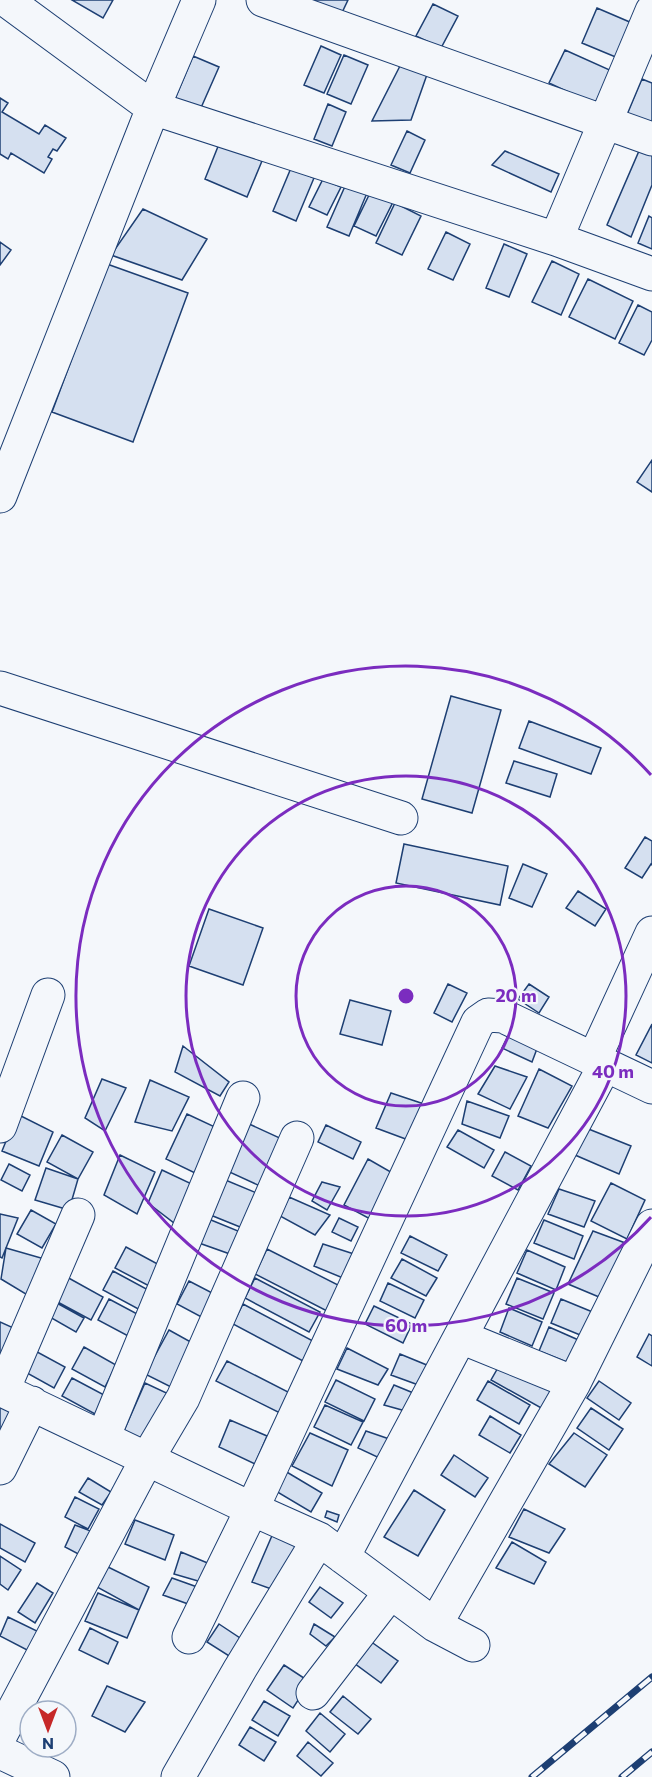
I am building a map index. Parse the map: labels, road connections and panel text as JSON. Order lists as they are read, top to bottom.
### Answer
{
  "north": "bottom",
  "rings": ["20 m", "40 m", "60 m"]
}
